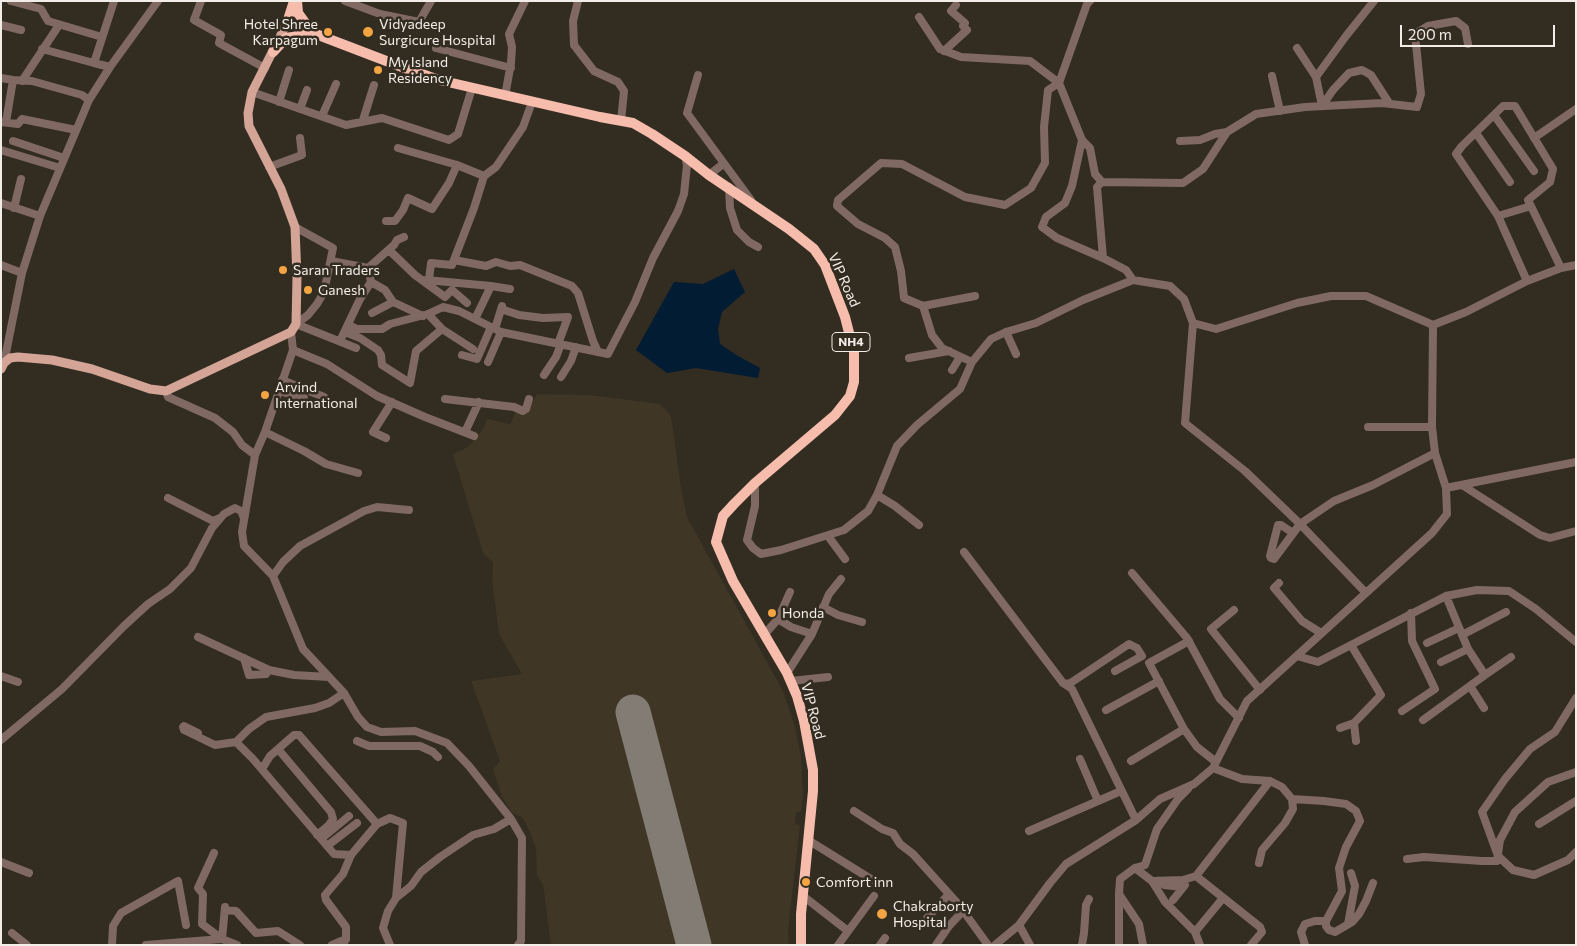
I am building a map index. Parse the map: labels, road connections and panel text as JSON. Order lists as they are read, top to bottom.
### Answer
{
  "streets": {
    "highway": ["VIP Road", "NH4"]
  },
  "places": [
    "Hotel Shree Karpagum",
    "Vidyadeep Surgicure Hospital",
    "My Island Residency",
    "Saran Traders",
    "Ganesh",
    "Arvind International",
    "Honda",
    "Comfort inn",
    "Chakraborty Hospital"
  ],
  "scale_bar": "200 m"
}
